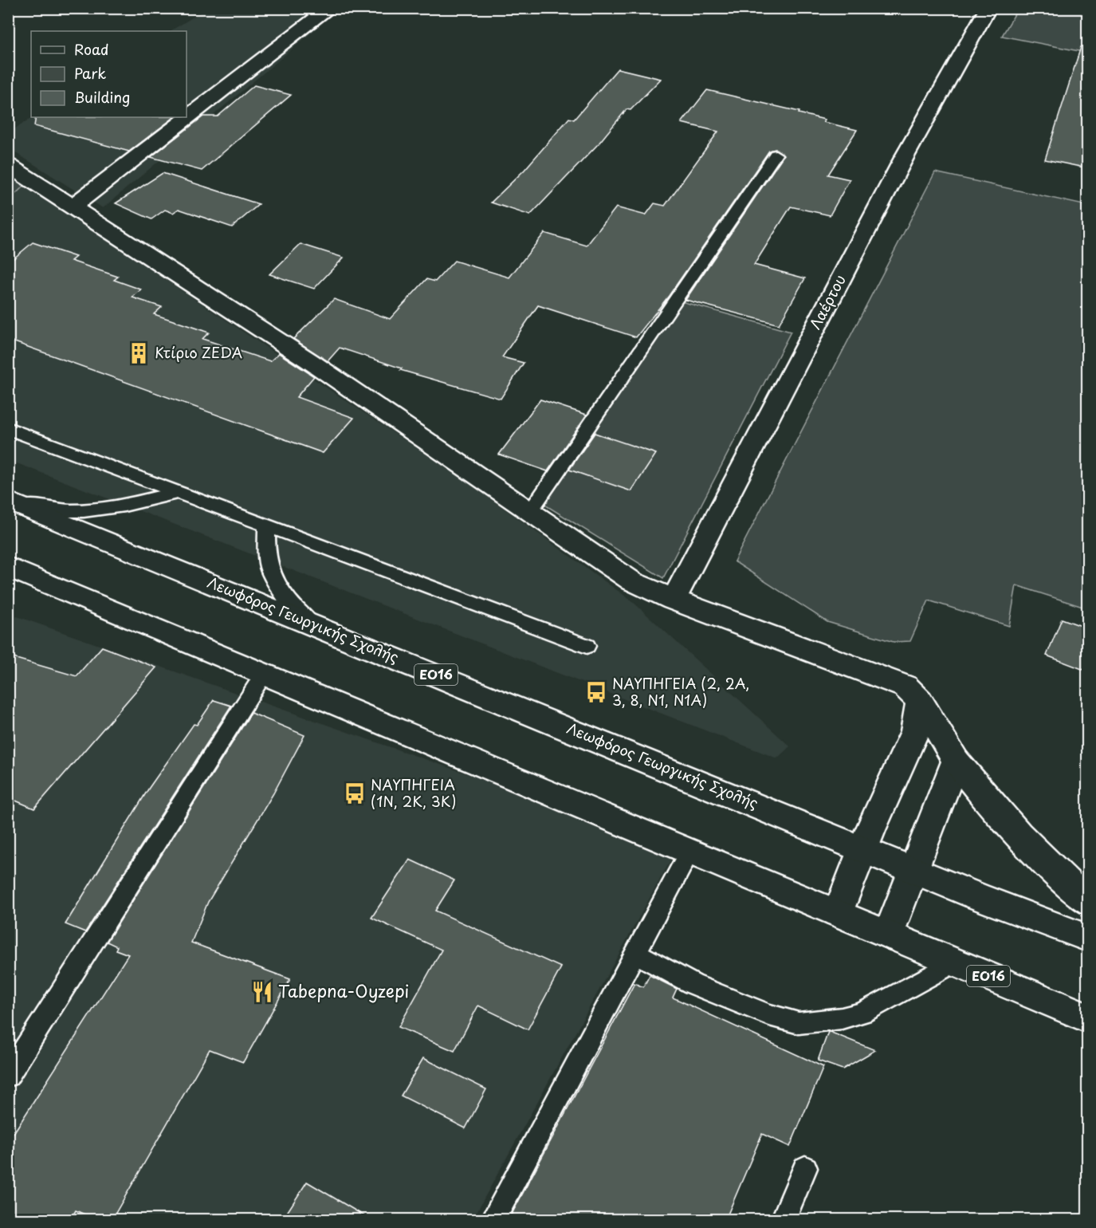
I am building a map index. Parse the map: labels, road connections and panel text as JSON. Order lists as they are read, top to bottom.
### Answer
{
  "streets": {
    "street": ["Λαέρτου", "Λεωφόρος Γεωργικής Σχολής", "ΕΟ16"]
  },
  "crossings": [
    ["Λεωφόρος Γεωργικής Σχολής", "ΕΟ16"]
  ],
  "places": {
    "building": ["Κτίριο ZEDA"],
    "bus stop": ["ΝΑΥΠΗΓΕΙΑ (2, 2Α, 3, 8, Ν1, Ν1Α)", "ΝΑΥΠΗΓΕΙΑ (1Ν, 2Κ, 3Κ)"],
    "restaurant": ["Tabepna-Oyzepi"]
  },
  "legend": ["Road", "Park", "Building"]
}
